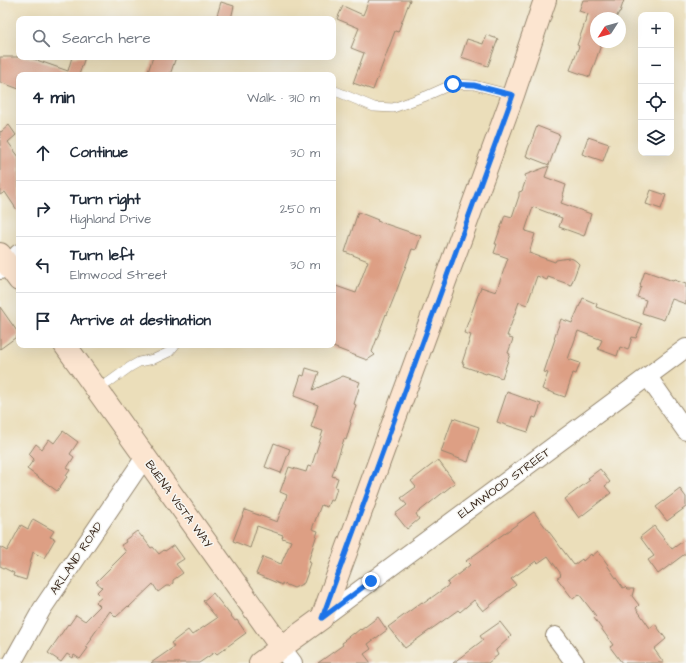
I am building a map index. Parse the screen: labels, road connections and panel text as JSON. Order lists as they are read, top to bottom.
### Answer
{
  "streets": {
    "street": ["ELMWOOD STREET", "BUENA VISTA WAY", "ARLAND ROAD"]
  },
  "crossings": [
    ["BUENA VISTA WAY", "ARLAND ROAD"]
  ],
  "north": "bottom left",
  "page": {
    "map_buttons": ["+", "−"],
    "search": "Search here",
    "heading": ["4 min", "Walk · 310 m"],
    "list": [
      ["Continue", "30 m"],
      ["Turn right", "Highland Drive", "250 m"],
      ["Turn left", "Elmwood Street", "30 m"],
      "Arrive at destination"
    ]
  }
}
